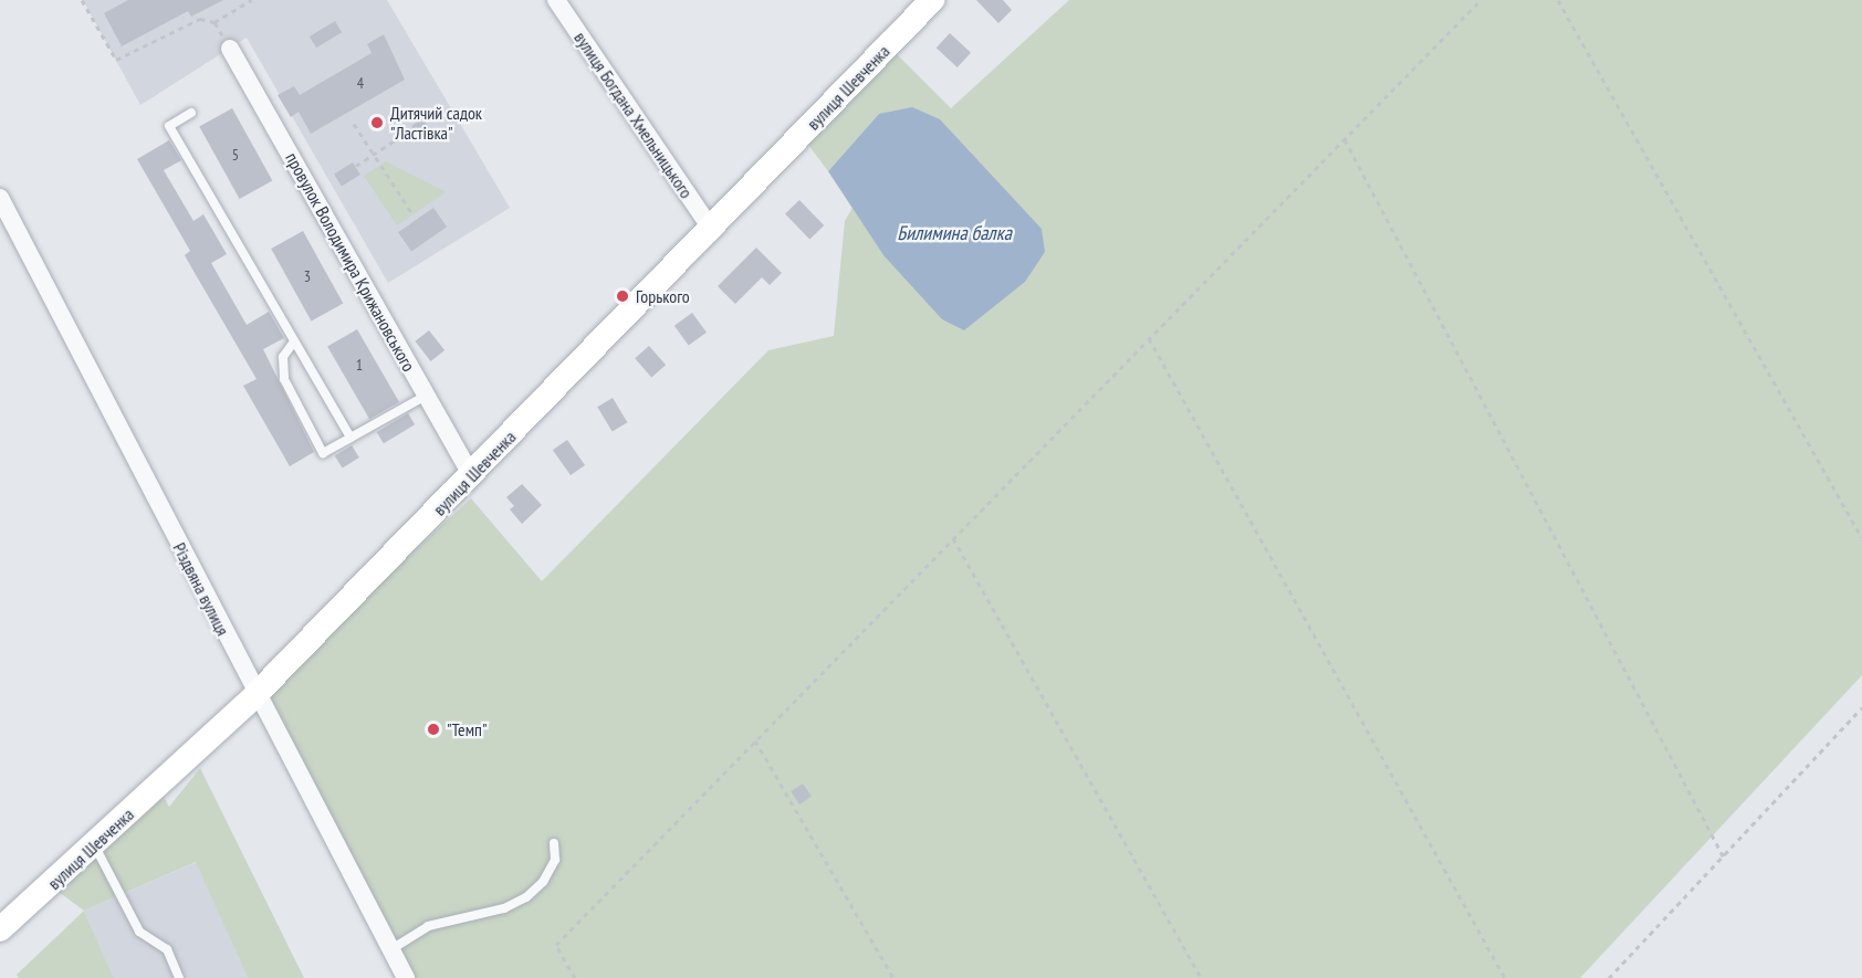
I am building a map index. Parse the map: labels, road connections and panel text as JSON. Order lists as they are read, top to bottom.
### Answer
{
  "streets": {
    "street": [
      "вулиця Шевченка",
      "вулиця Богдана Хмельницького",
      "провулок Володимира Крижановського",
      "Різдвяна вулиця"
    ]
  },
  "crossings": [
    ["вулиця Шевченка", "вулиця Богдана Хмельницького"],
    ["вулиця Шевченка", "провулок Володимира Крижановського"],
    ["вулиця Шевченка", "Різдвяна вулиця"]
  ],
  "water": ["Билимина балка"],
  "places": ["Дитячий садок \"Ластівка\"", "Горького", "\"Темп\""],
  "house_numbers": [
    "4",
    "5",
    "3",
    "1"
  ]
}
